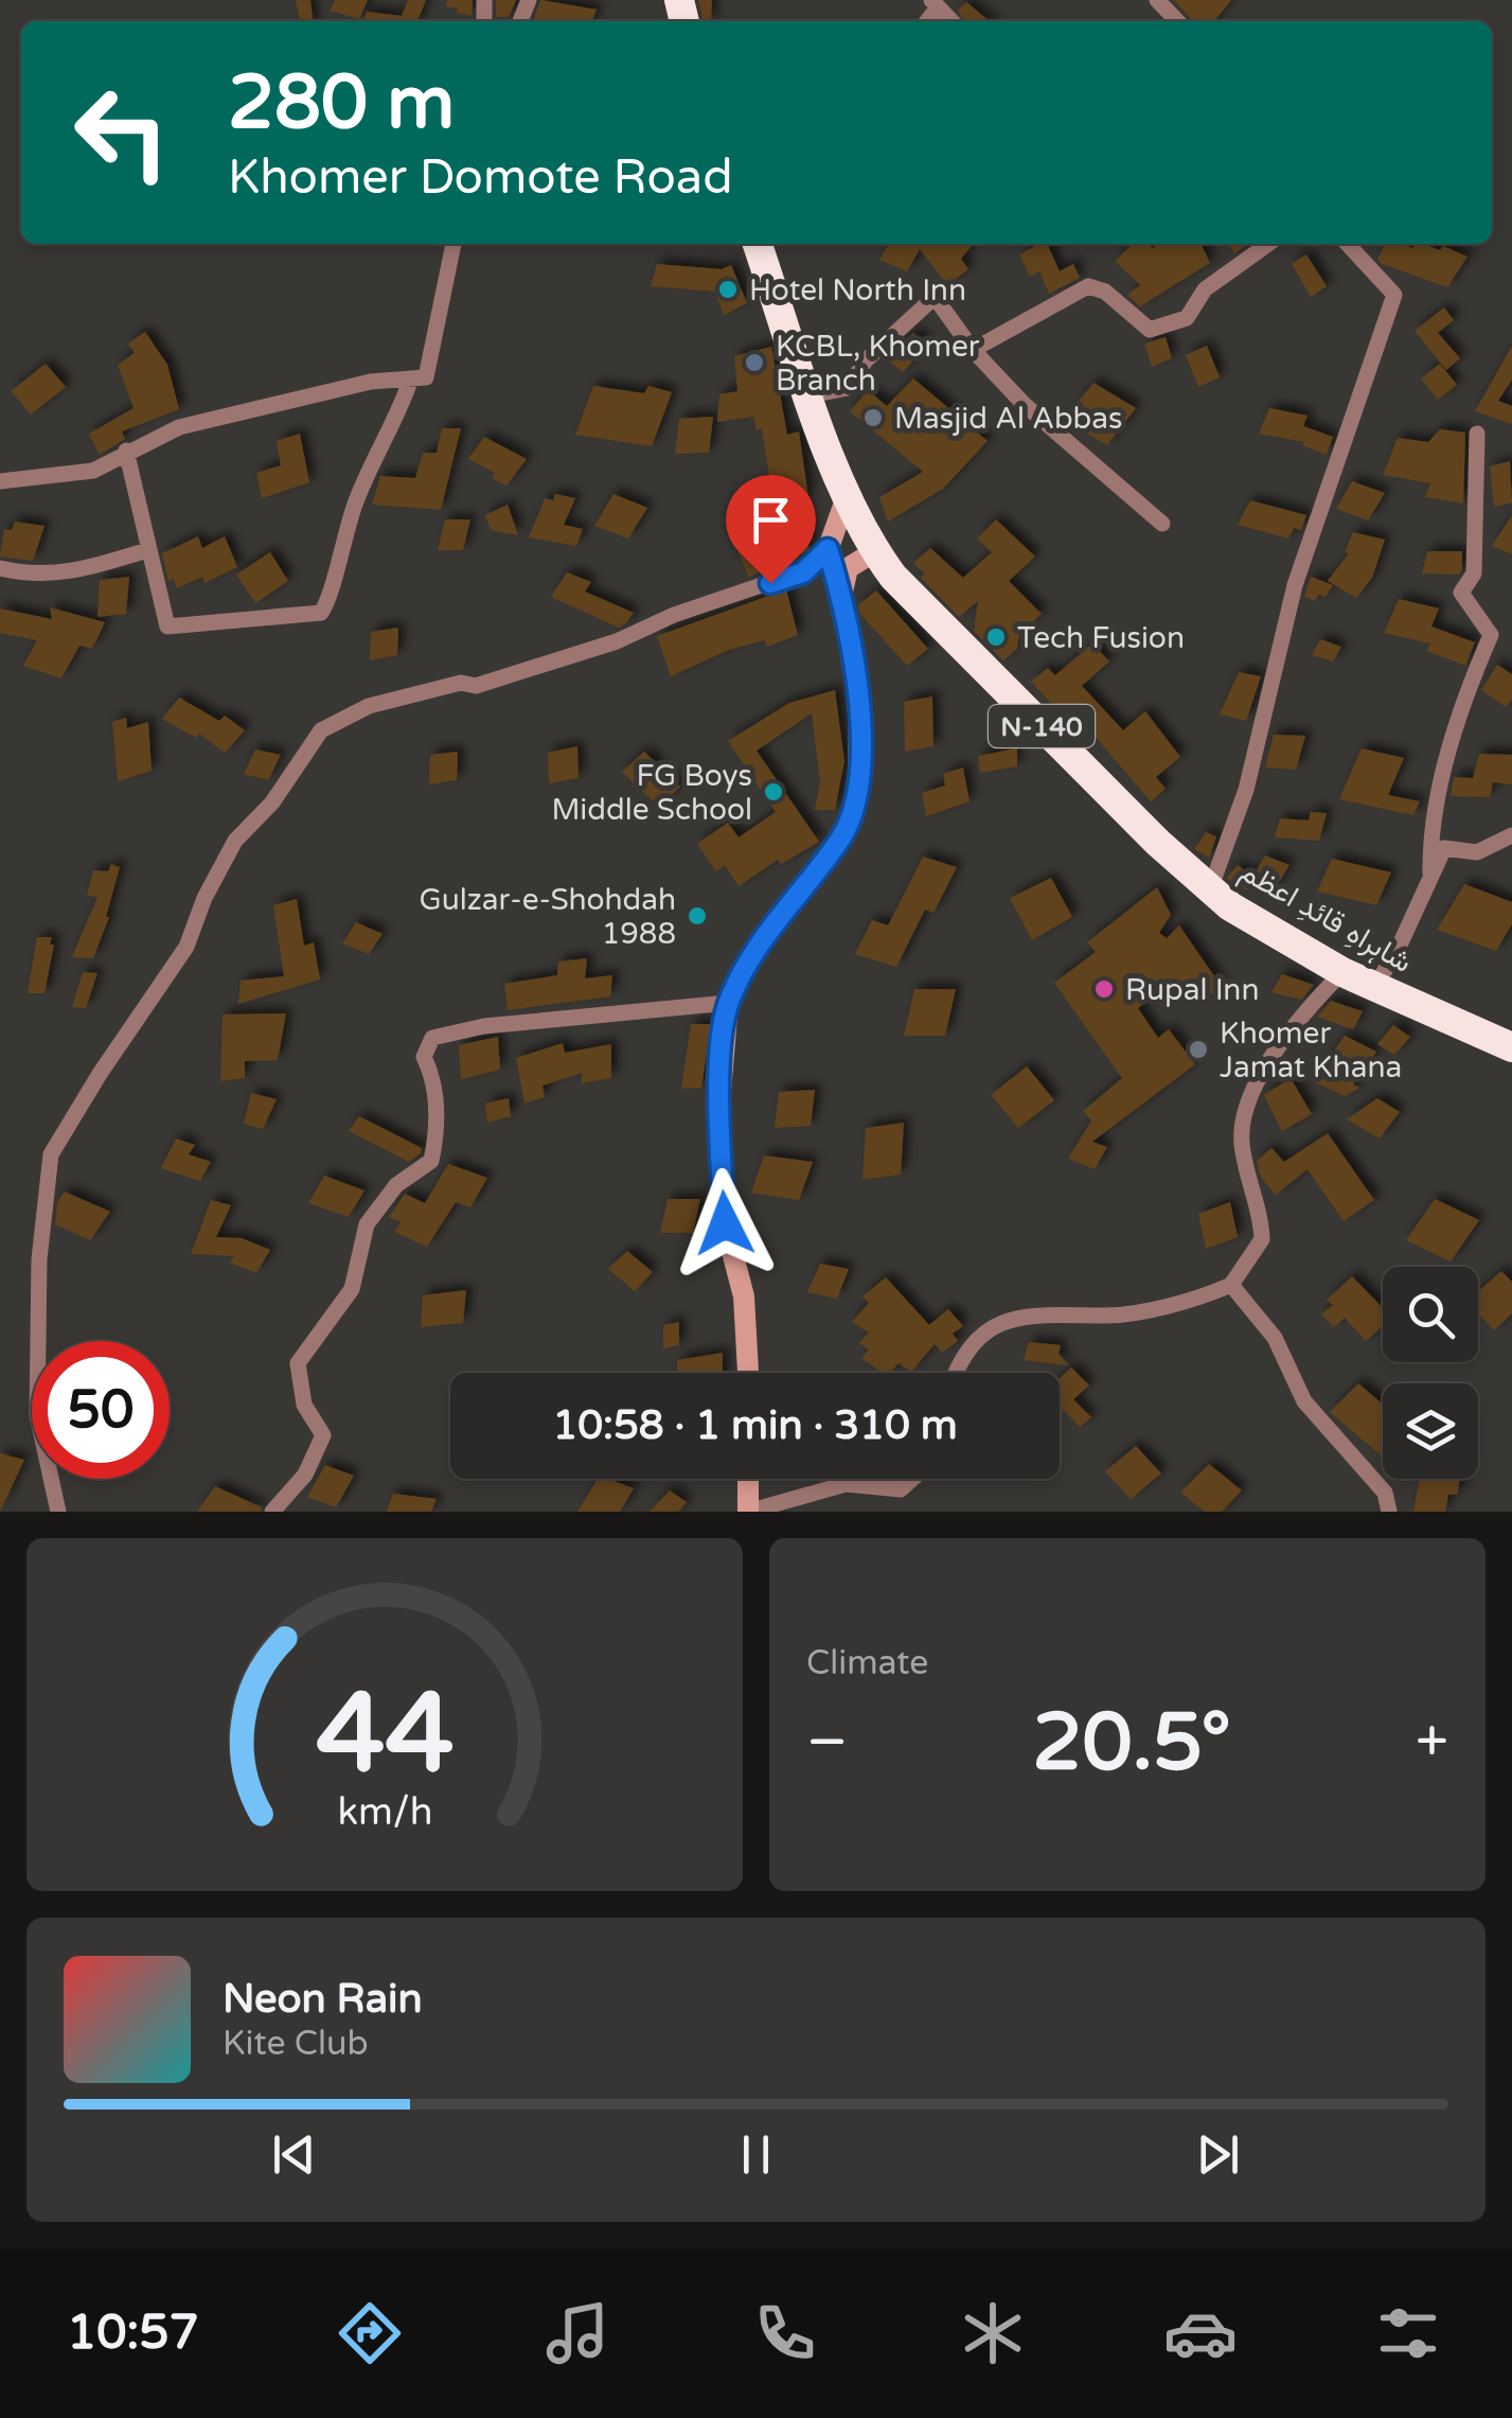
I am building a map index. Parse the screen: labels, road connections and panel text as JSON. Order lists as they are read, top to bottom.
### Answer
{
  "streets": {
    "highway": ["N-140", "شاہراہِ قائدِ اعظم"]
  },
  "places": [
    "Hotel North Inn",
    "KCBL, Khomer Branch",
    "Masjid Al Abbas",
    "Tech Fusion",
    "FG Boys Middle School",
    "Gulzar-e-Shohdah 1988",
    "Rupal Inn",
    "Khomer Jamat Khana"
  ],
  "page": {
    "turn": ["280 m", "Khomer Domote Road"],
    "limit": "50",
    "trip": "10:58 · 1 min · 310 m",
    "tile": "Climate",
    "heat": ["−", "20.5°", "+"],
    "song": ["Neon Rain", "Kite Club"],
    "tabs": "10:57",
    "gauge": ["44", "km/h"]
  }
}
